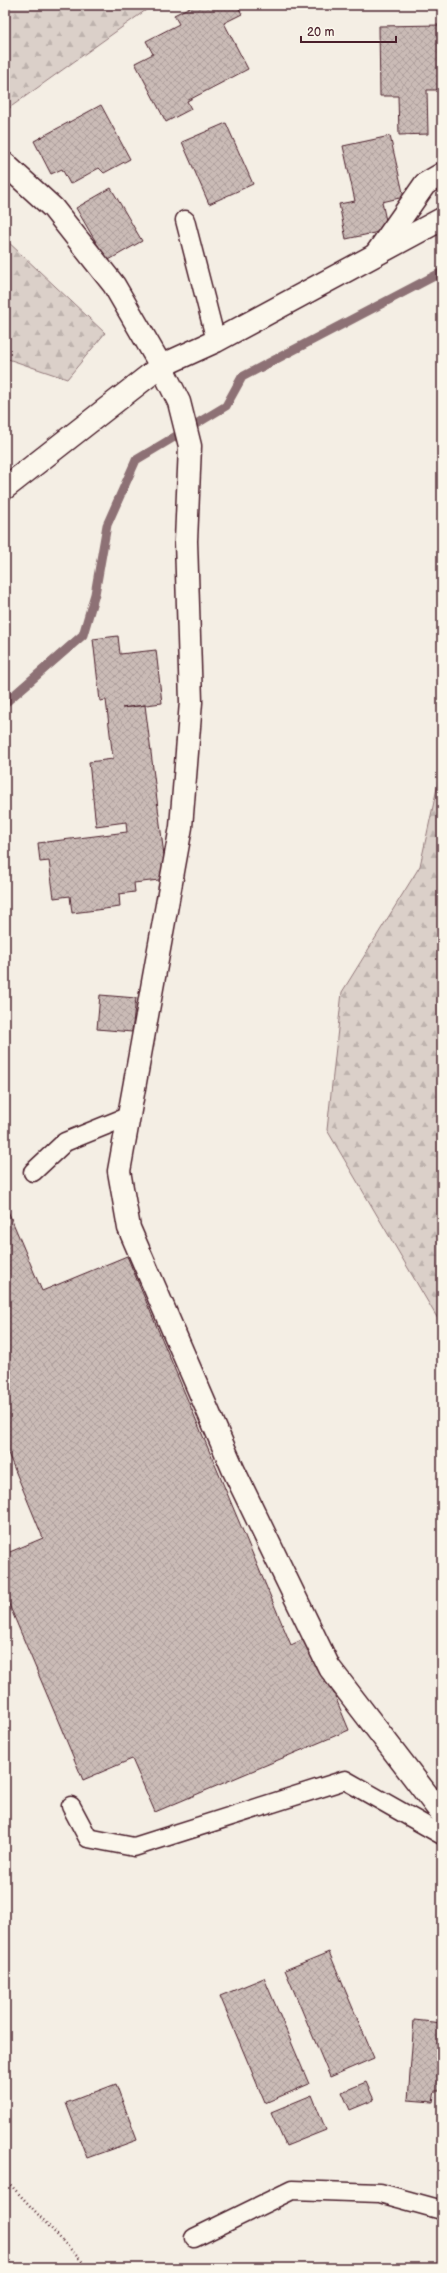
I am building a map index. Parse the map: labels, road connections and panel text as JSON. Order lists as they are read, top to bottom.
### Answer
{
  "scale_bar": "20 m"
}
